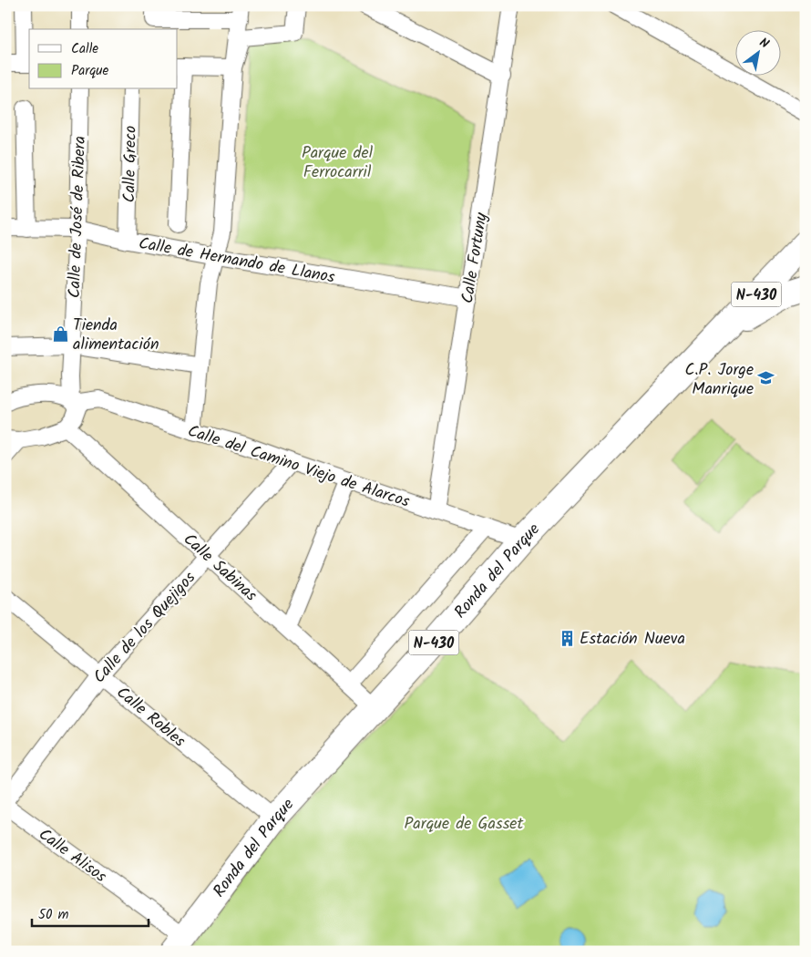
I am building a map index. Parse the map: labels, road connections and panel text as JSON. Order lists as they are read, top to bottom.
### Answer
{
  "streets": {
    "highway": ["N-430", "Ronda del Parque"],
    "street": [
      "Calle Greco",
      "Calle de José de Ribera",
      "Calle Fortuny",
      "Calle de Hernando de Llanos",
      "Calle del Camino Viejo de Alarcos",
      "Calle Sabinas",
      "Calle de los Quejigos",
      "Calle Robles",
      "Calle Alisos"
    ]
  },
  "crossings": [
    ["Calle Greco", "Calle de Hernando de Llanos"],
    ["Calle de José de Ribera", "Calle de Hernando de Llanos"],
    ["Calle de José de Ribera", "Calle del Camino Viejo de Alarcos"],
    ["Calle de José de Ribera", "Calle Sabinas"],
    ["Calle Fortuny", "Calle de Hernando de Llanos"],
    ["Calle Fortuny", "Calle del Camino Viejo de Alarcos"],
    ["Calle del Camino Viejo de Alarcos", "Ronda del Parque"],
    ["Calle del Camino Viejo de Alarcos", "Calle de los Quejigos"],
    ["Calle Sabinas", "Ronda del Parque"],
    ["Calle Sabinas", "Calle de los Quejigos"],
    ["Ronda del Parque", "Calle Robles"],
    ["Ronda del Parque", "Calle Alisos"],
    ["Calle de los Quejigos", "Calle Robles"]
  ],
  "parks": ["Parque del Ferrocarril", "Parque de Gasset"],
  "places": {
    "shop": ["Tienda alimentación"],
    "school or university": ["C.P. Jorge Manrique"],
    "building": ["Estación Nueva"]
  },
  "legend": ["Calle", "Parque"],
  "scale_bar": "50 m",
  "north": "top right"
}
